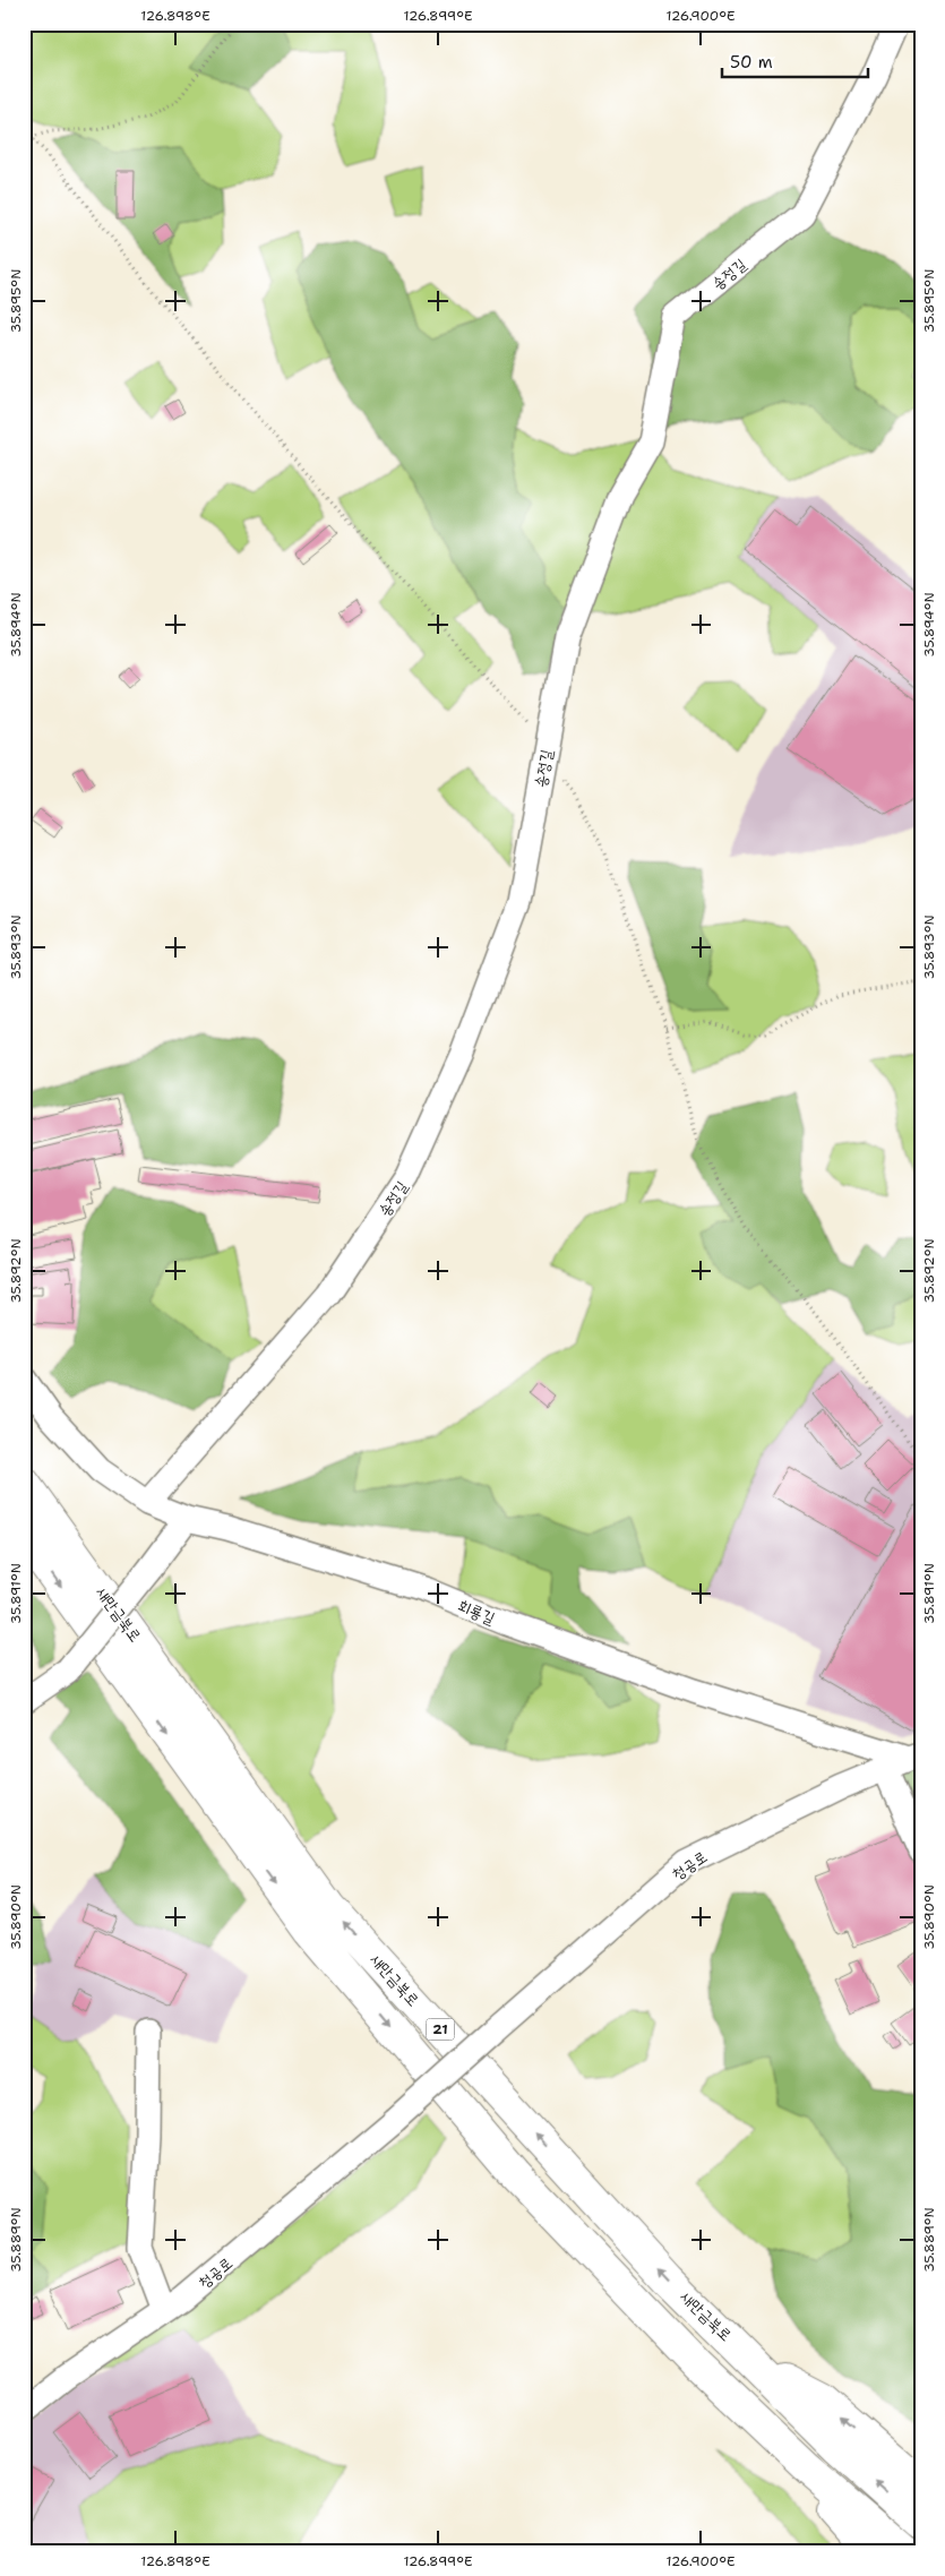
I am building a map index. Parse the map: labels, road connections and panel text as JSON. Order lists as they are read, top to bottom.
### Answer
{
  "streets": {
    "highway": ["새만금북로", "21"],
    "street": ["송정길", "회룡길", "청공로"]
  },
  "crossings": [
    ["송정길", "회룡길"],
    ["회룡길", "청공로"]
  ],
  "scale_bar": "50 m",
  "coordinates": [
    "126.898°E",
    "126.899°E",
    "126.900°E",
    "35.895°N",
    "35.894°N",
    "35.893°N",
    "35.892°N",
    "35.891°N",
    "35.890°N",
    "35.889°N"
  ]
}
